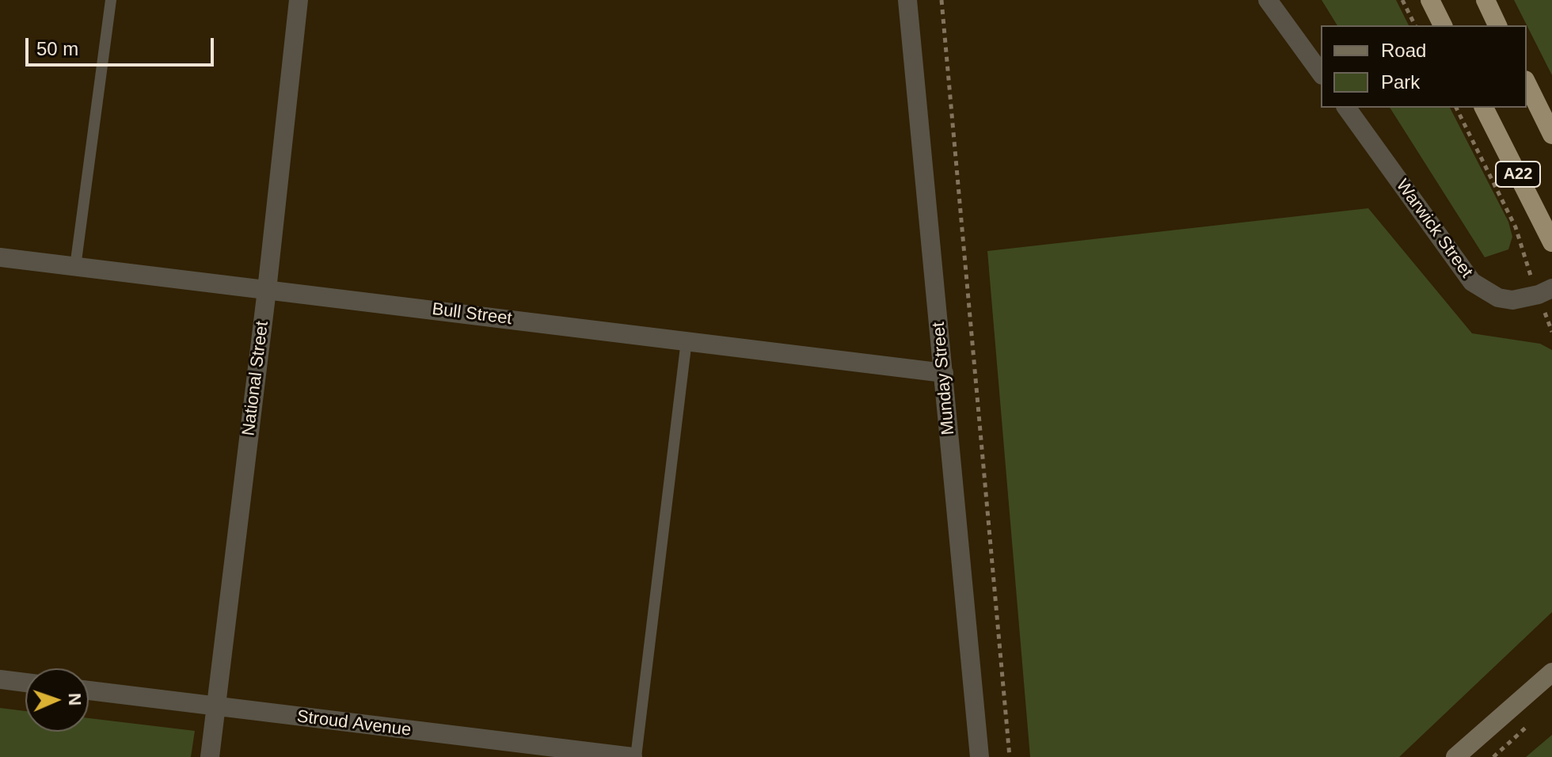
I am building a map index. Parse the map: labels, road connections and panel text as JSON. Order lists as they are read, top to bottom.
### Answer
{
  "streets": {
    "highway": ["A22"],
    "street": [
      "Warwick Street",
      "Bull Street",
      "National Street",
      "Munday Street",
      "Stroud Avenue"
    ]
  },
  "crossings": [
    ["Bull Street", "National Street"],
    ["Bull Street", "Munday Street"],
    ["National Street", "Stroud Avenue"]
  ],
  "legend": ["Road", "Park"],
  "scale_bar": "50 m",
  "north": "right"
}
